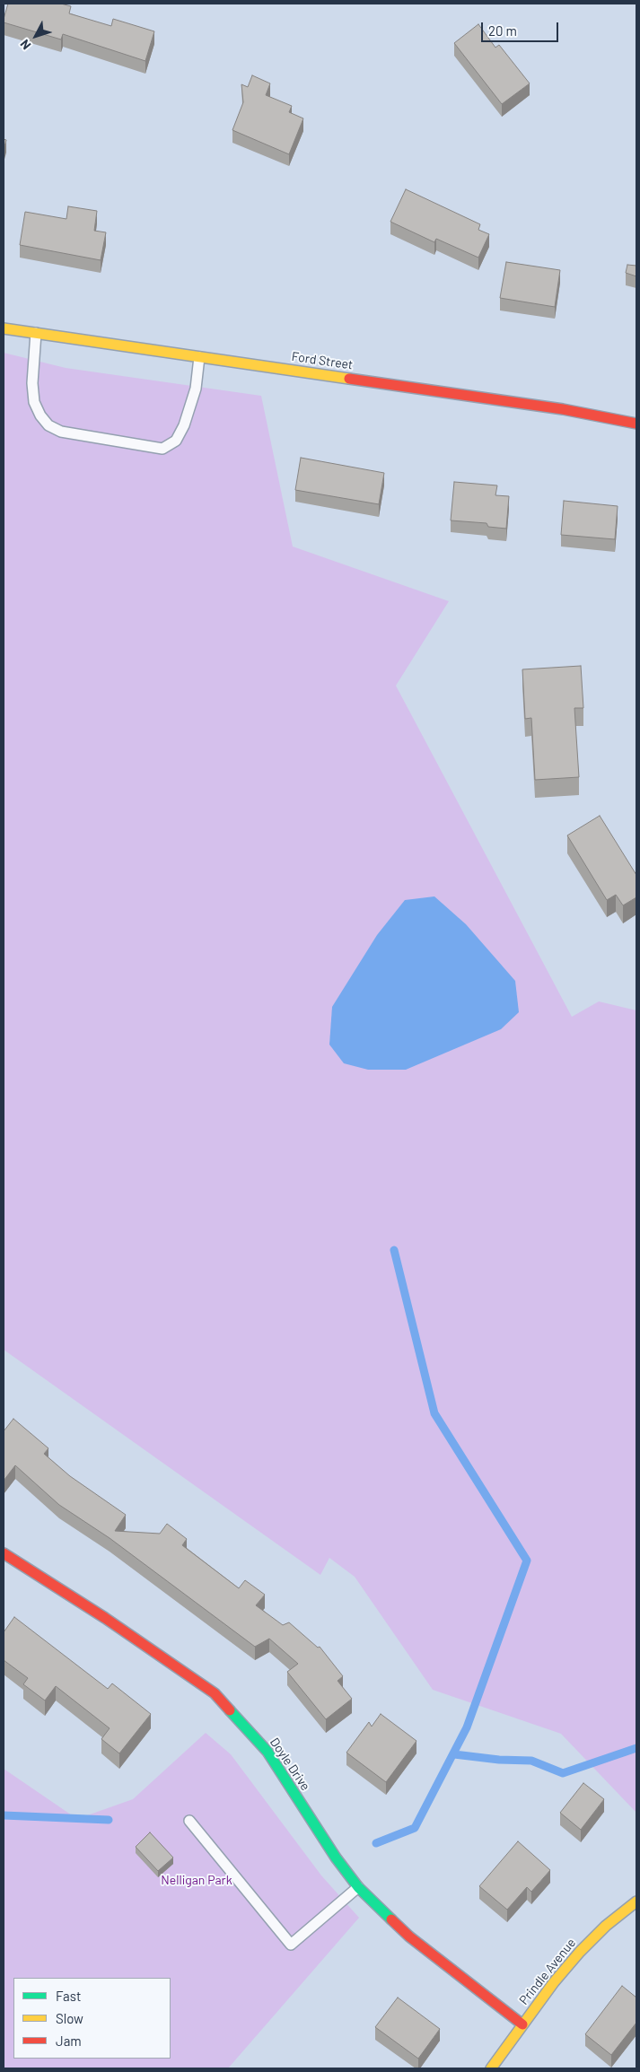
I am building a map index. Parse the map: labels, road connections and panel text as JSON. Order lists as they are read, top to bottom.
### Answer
{
  "streets": {
    "street": ["Ford Street", "Doyle Drive", "Prindle Avenue"]
  },
  "crossings": [
    ["Doyle Drive", "Prindle Avenue"]
  ],
  "parks": ["Nelligan Park"],
  "legend": ["Fast", "Slow", "Jam"],
  "scale_bar": "20 m",
  "north": "bottom left"
}
